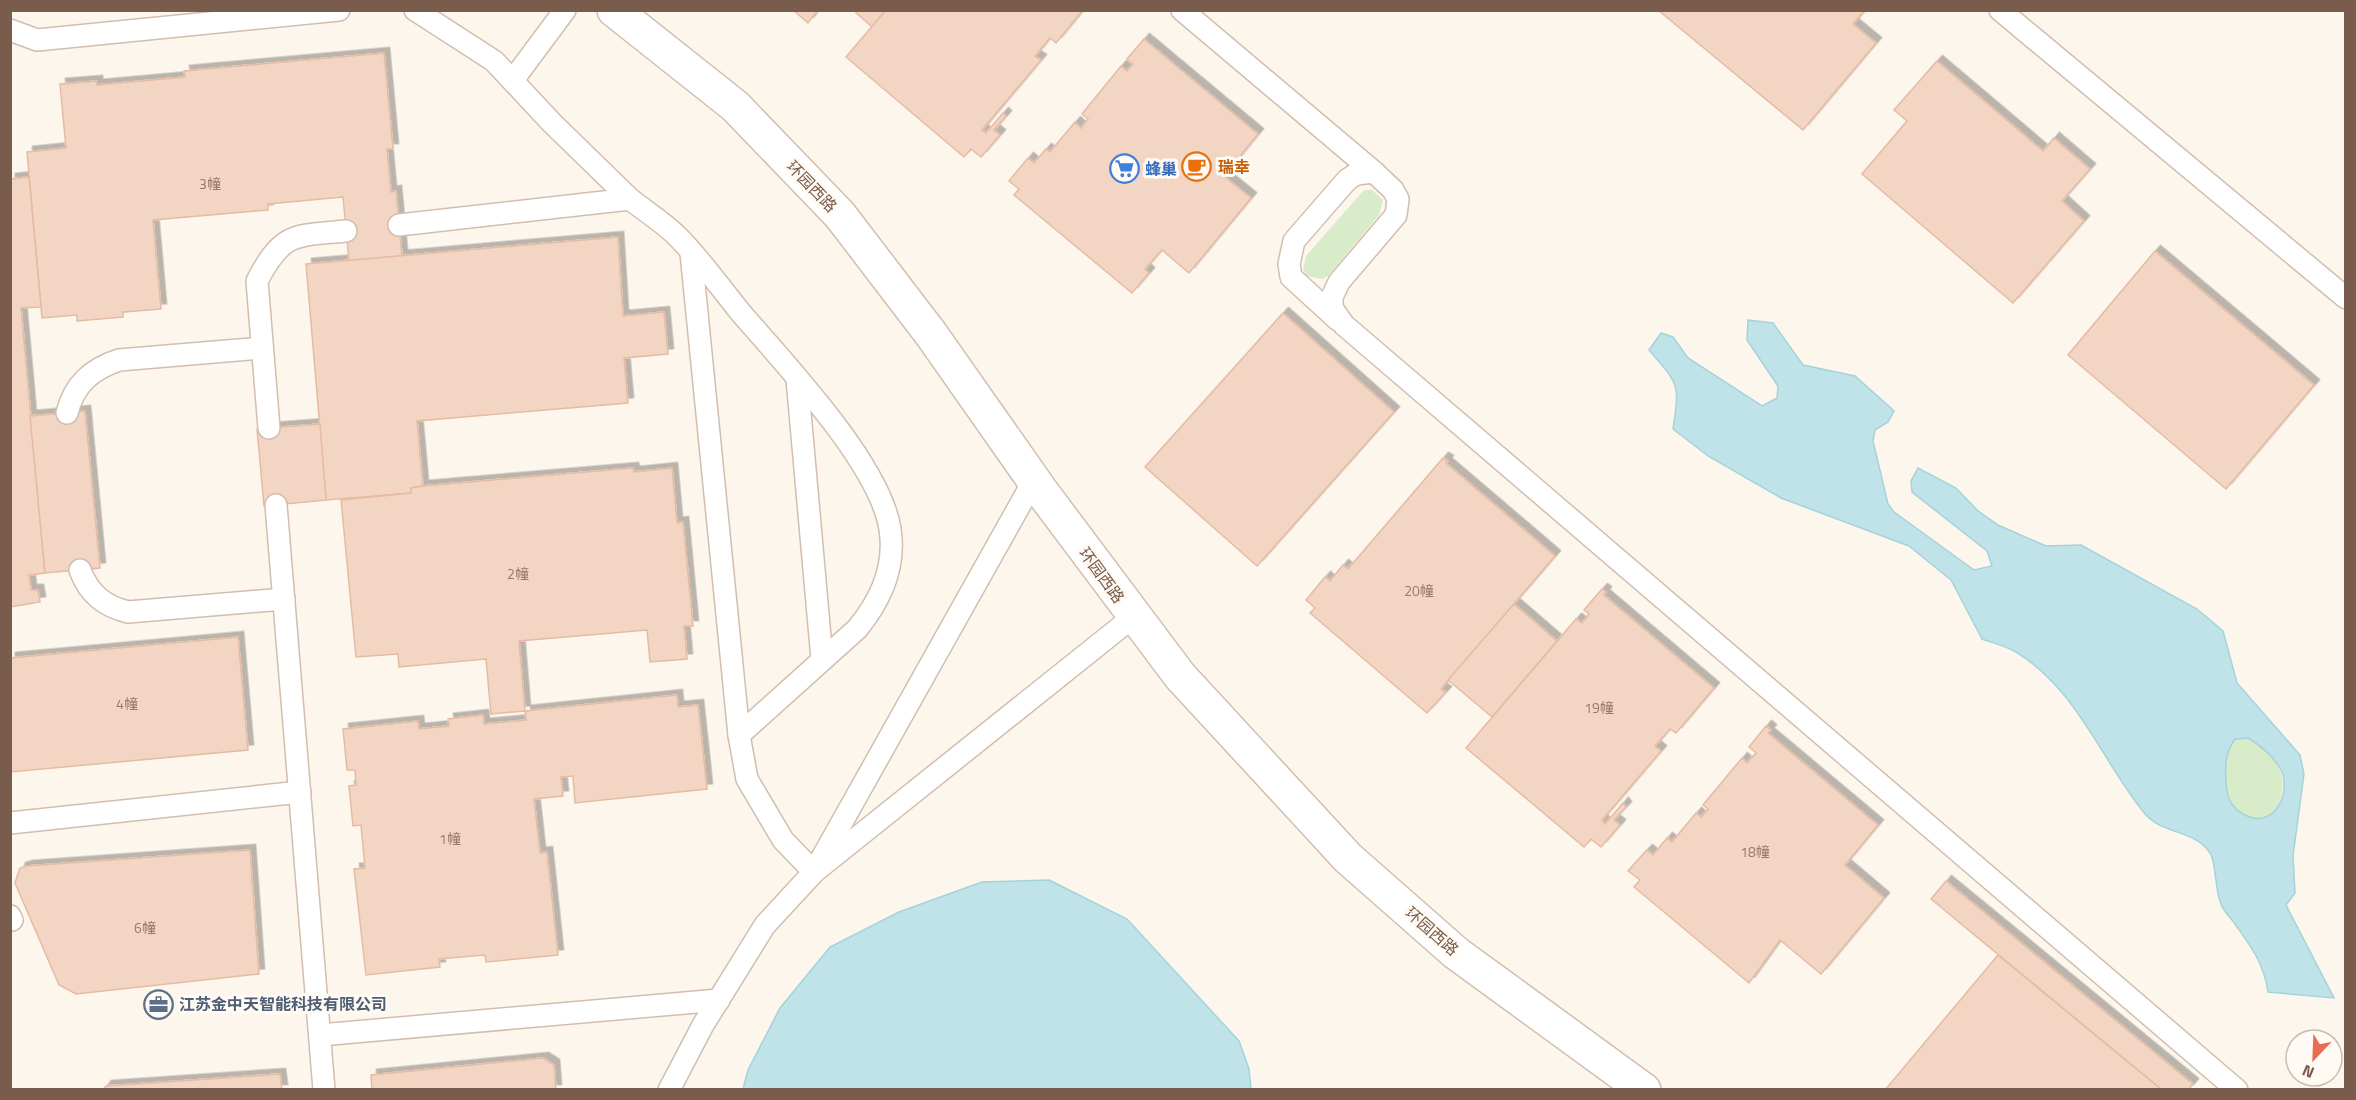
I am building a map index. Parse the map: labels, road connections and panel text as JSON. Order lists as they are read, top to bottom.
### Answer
{
  "streets": {
    "street": ["环园西路"]
  },
  "places": {
    "cafe": ["瑞幸"],
    "supermarket": ["蜂巢"],
    "office": ["江苏金中天智能科技有限公司"]
  },
  "house_numbers": [
    "3幢",
    "2幢",
    "20幢",
    "4幢",
    "19幢",
    "1幢",
    "18幢",
    "6幢"
  ],
  "north": "bottom left"
}
